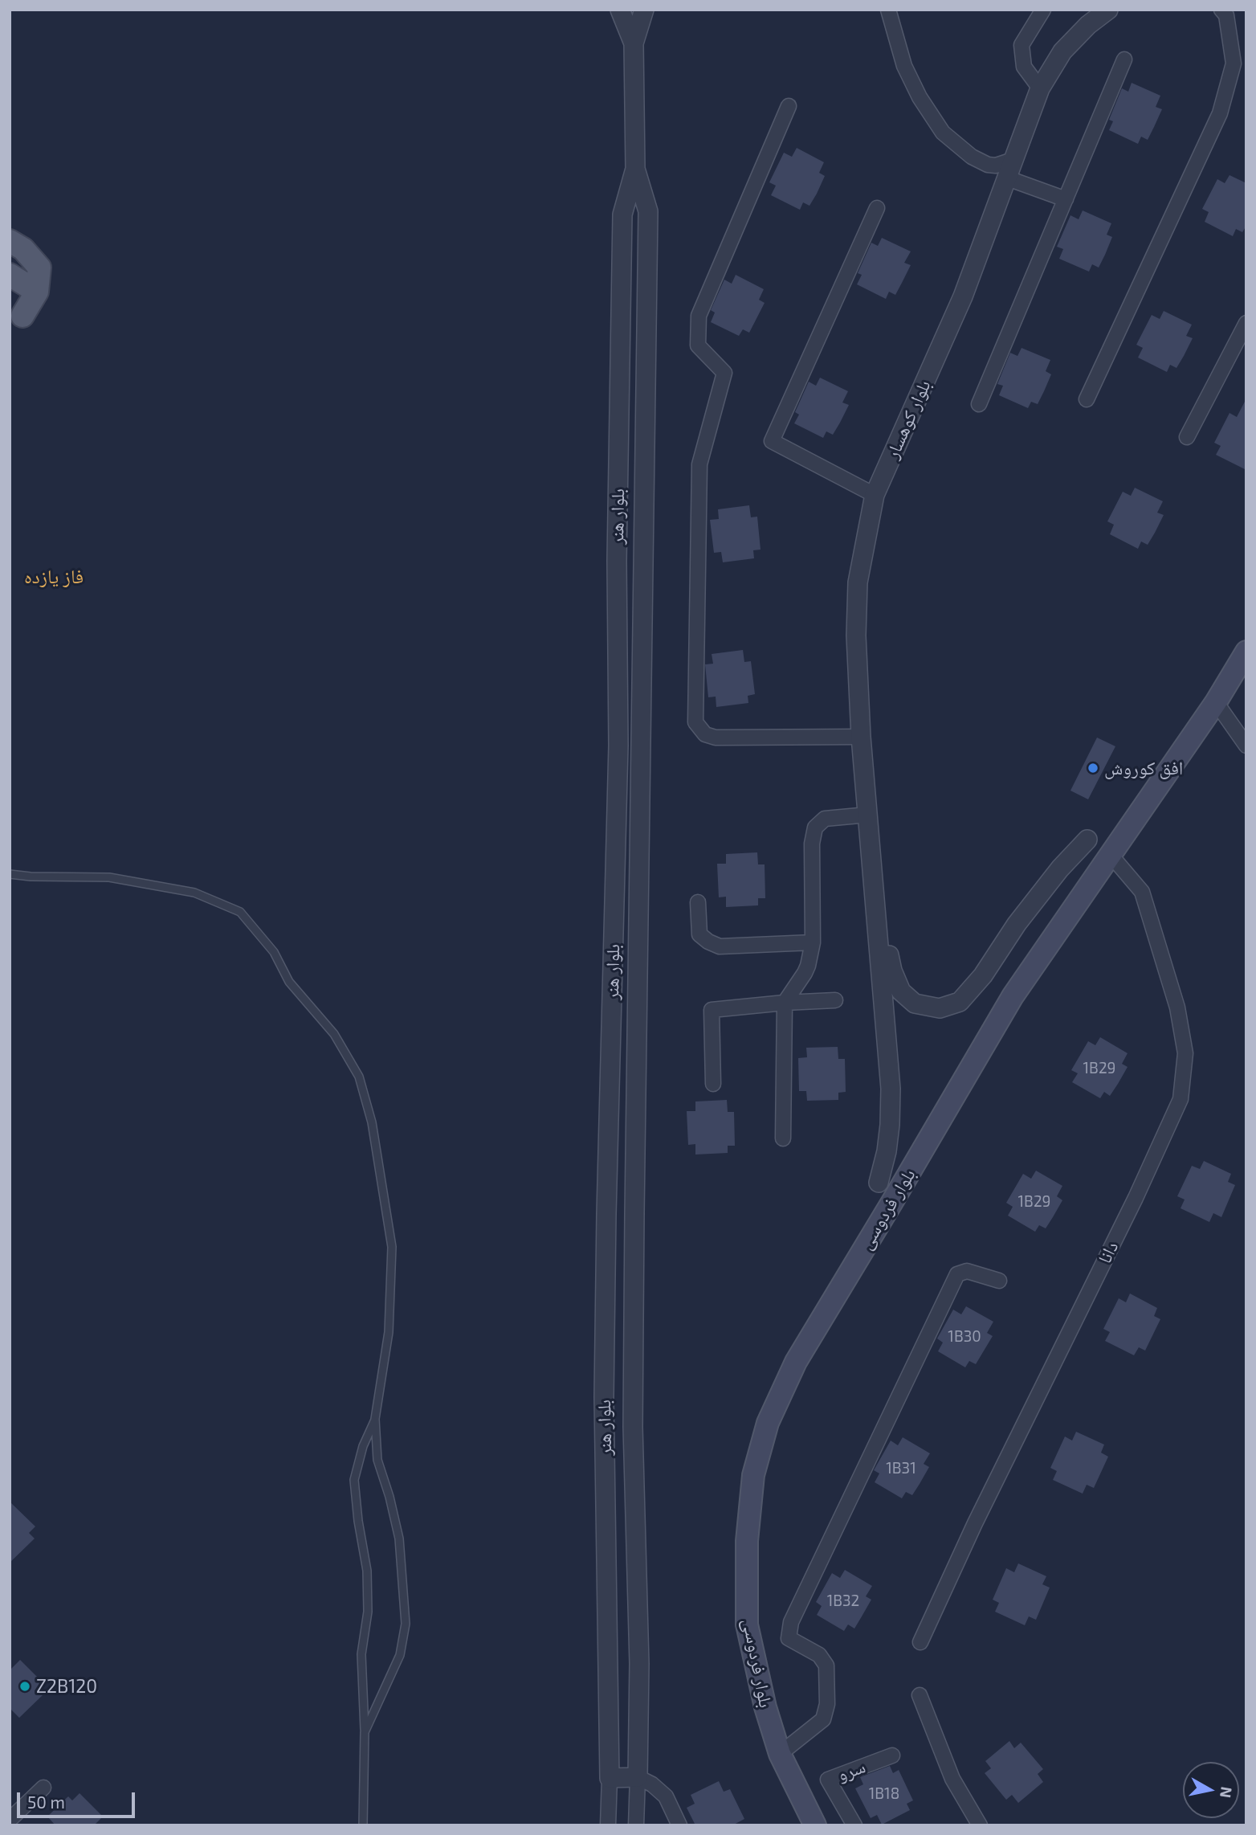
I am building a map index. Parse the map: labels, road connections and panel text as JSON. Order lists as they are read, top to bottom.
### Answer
{
  "streets": {
    "main road": ["بلوار فردوسی"],
    "street": [
      "بلوار کوهسار",
      "بلوار هنر",
      "دانا",
      "سرو"
    ]
  },
  "crossings": [
    ["بلوار فردوسی", "دانا"]
  ],
  "districts": ["فاز یازده"],
  "places": ["افق کوروش", "Z2B120"],
  "house_numbers": [
    "1B29",
    "1B29",
    "1B30",
    "1B31",
    "1B32",
    "1B18"
  ],
  "scale_bar": "50 m",
  "north": "right"
}
